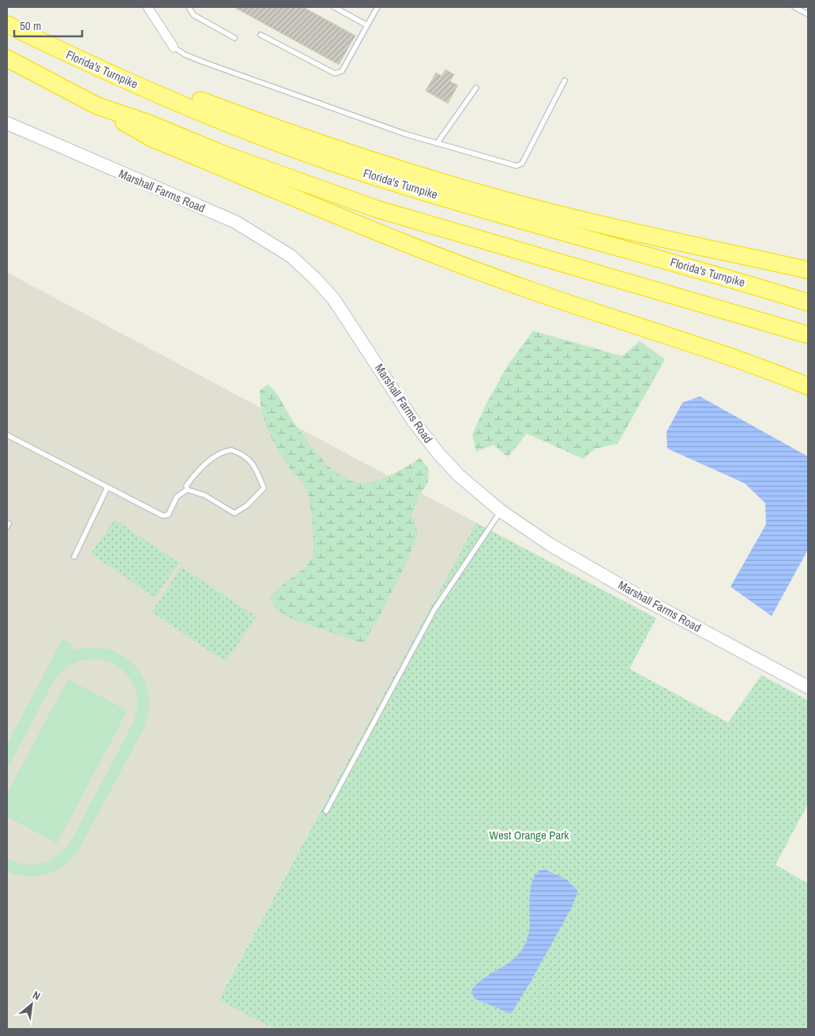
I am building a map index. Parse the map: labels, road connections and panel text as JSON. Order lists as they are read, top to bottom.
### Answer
{
  "streets": {
    "highway": ["Florida's Turnpike"],
    "street": ["Marshall Farms Road"]
  },
  "parks": ["West Orange Park"],
  "scale_bar": "50 m",
  "north": "top right"
}
